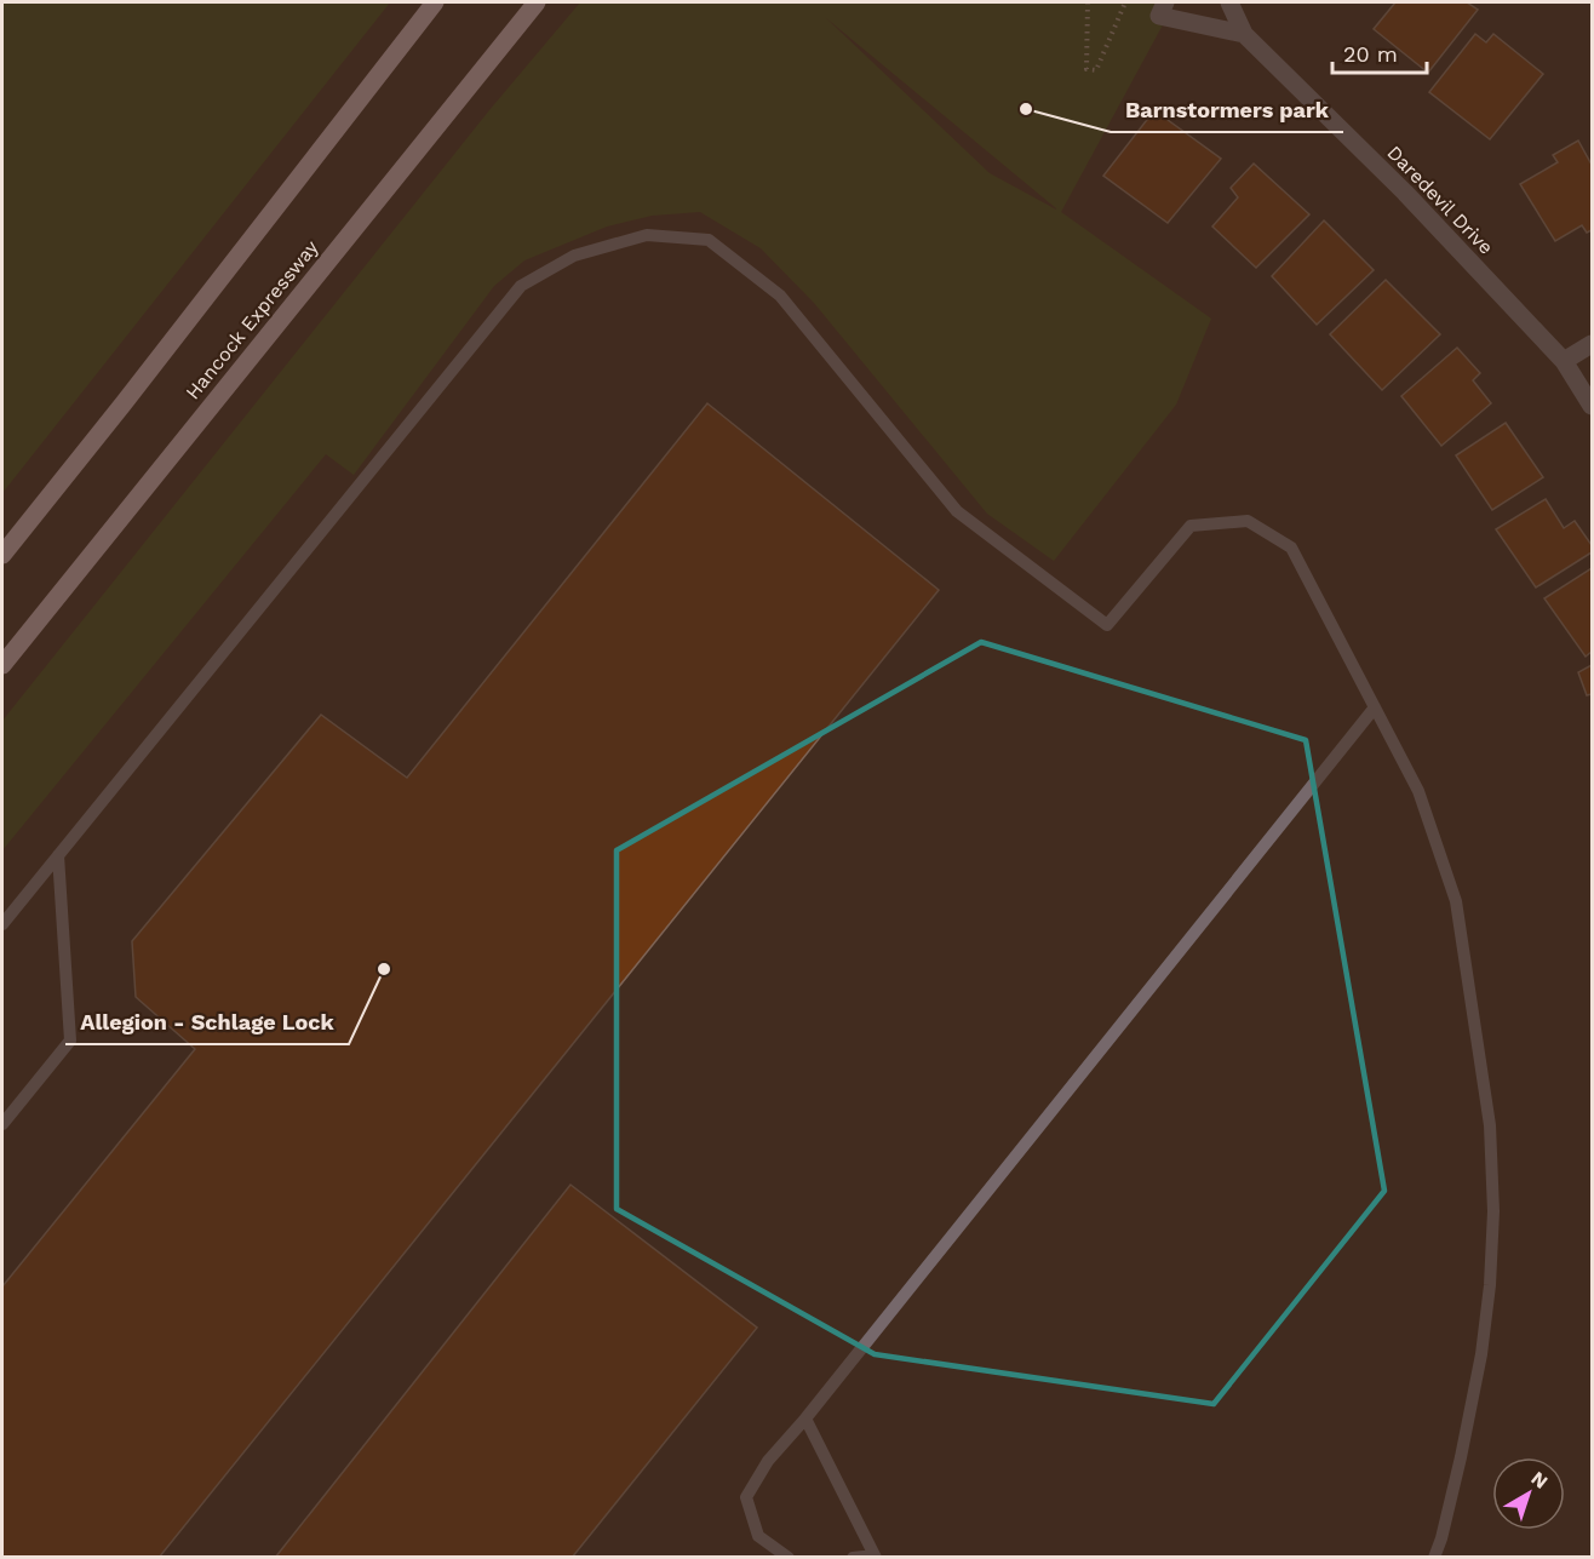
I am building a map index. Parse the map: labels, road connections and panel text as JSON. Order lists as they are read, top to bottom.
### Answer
{
  "streets": {
    "main road": ["Hancock Expressway"],
    "street": ["Daredevil Drive"]
  },
  "places": ["Barnstormers park", "Allegion - Schlage Lock"],
  "scale_bar": "20 m",
  "north": "top right"
}
